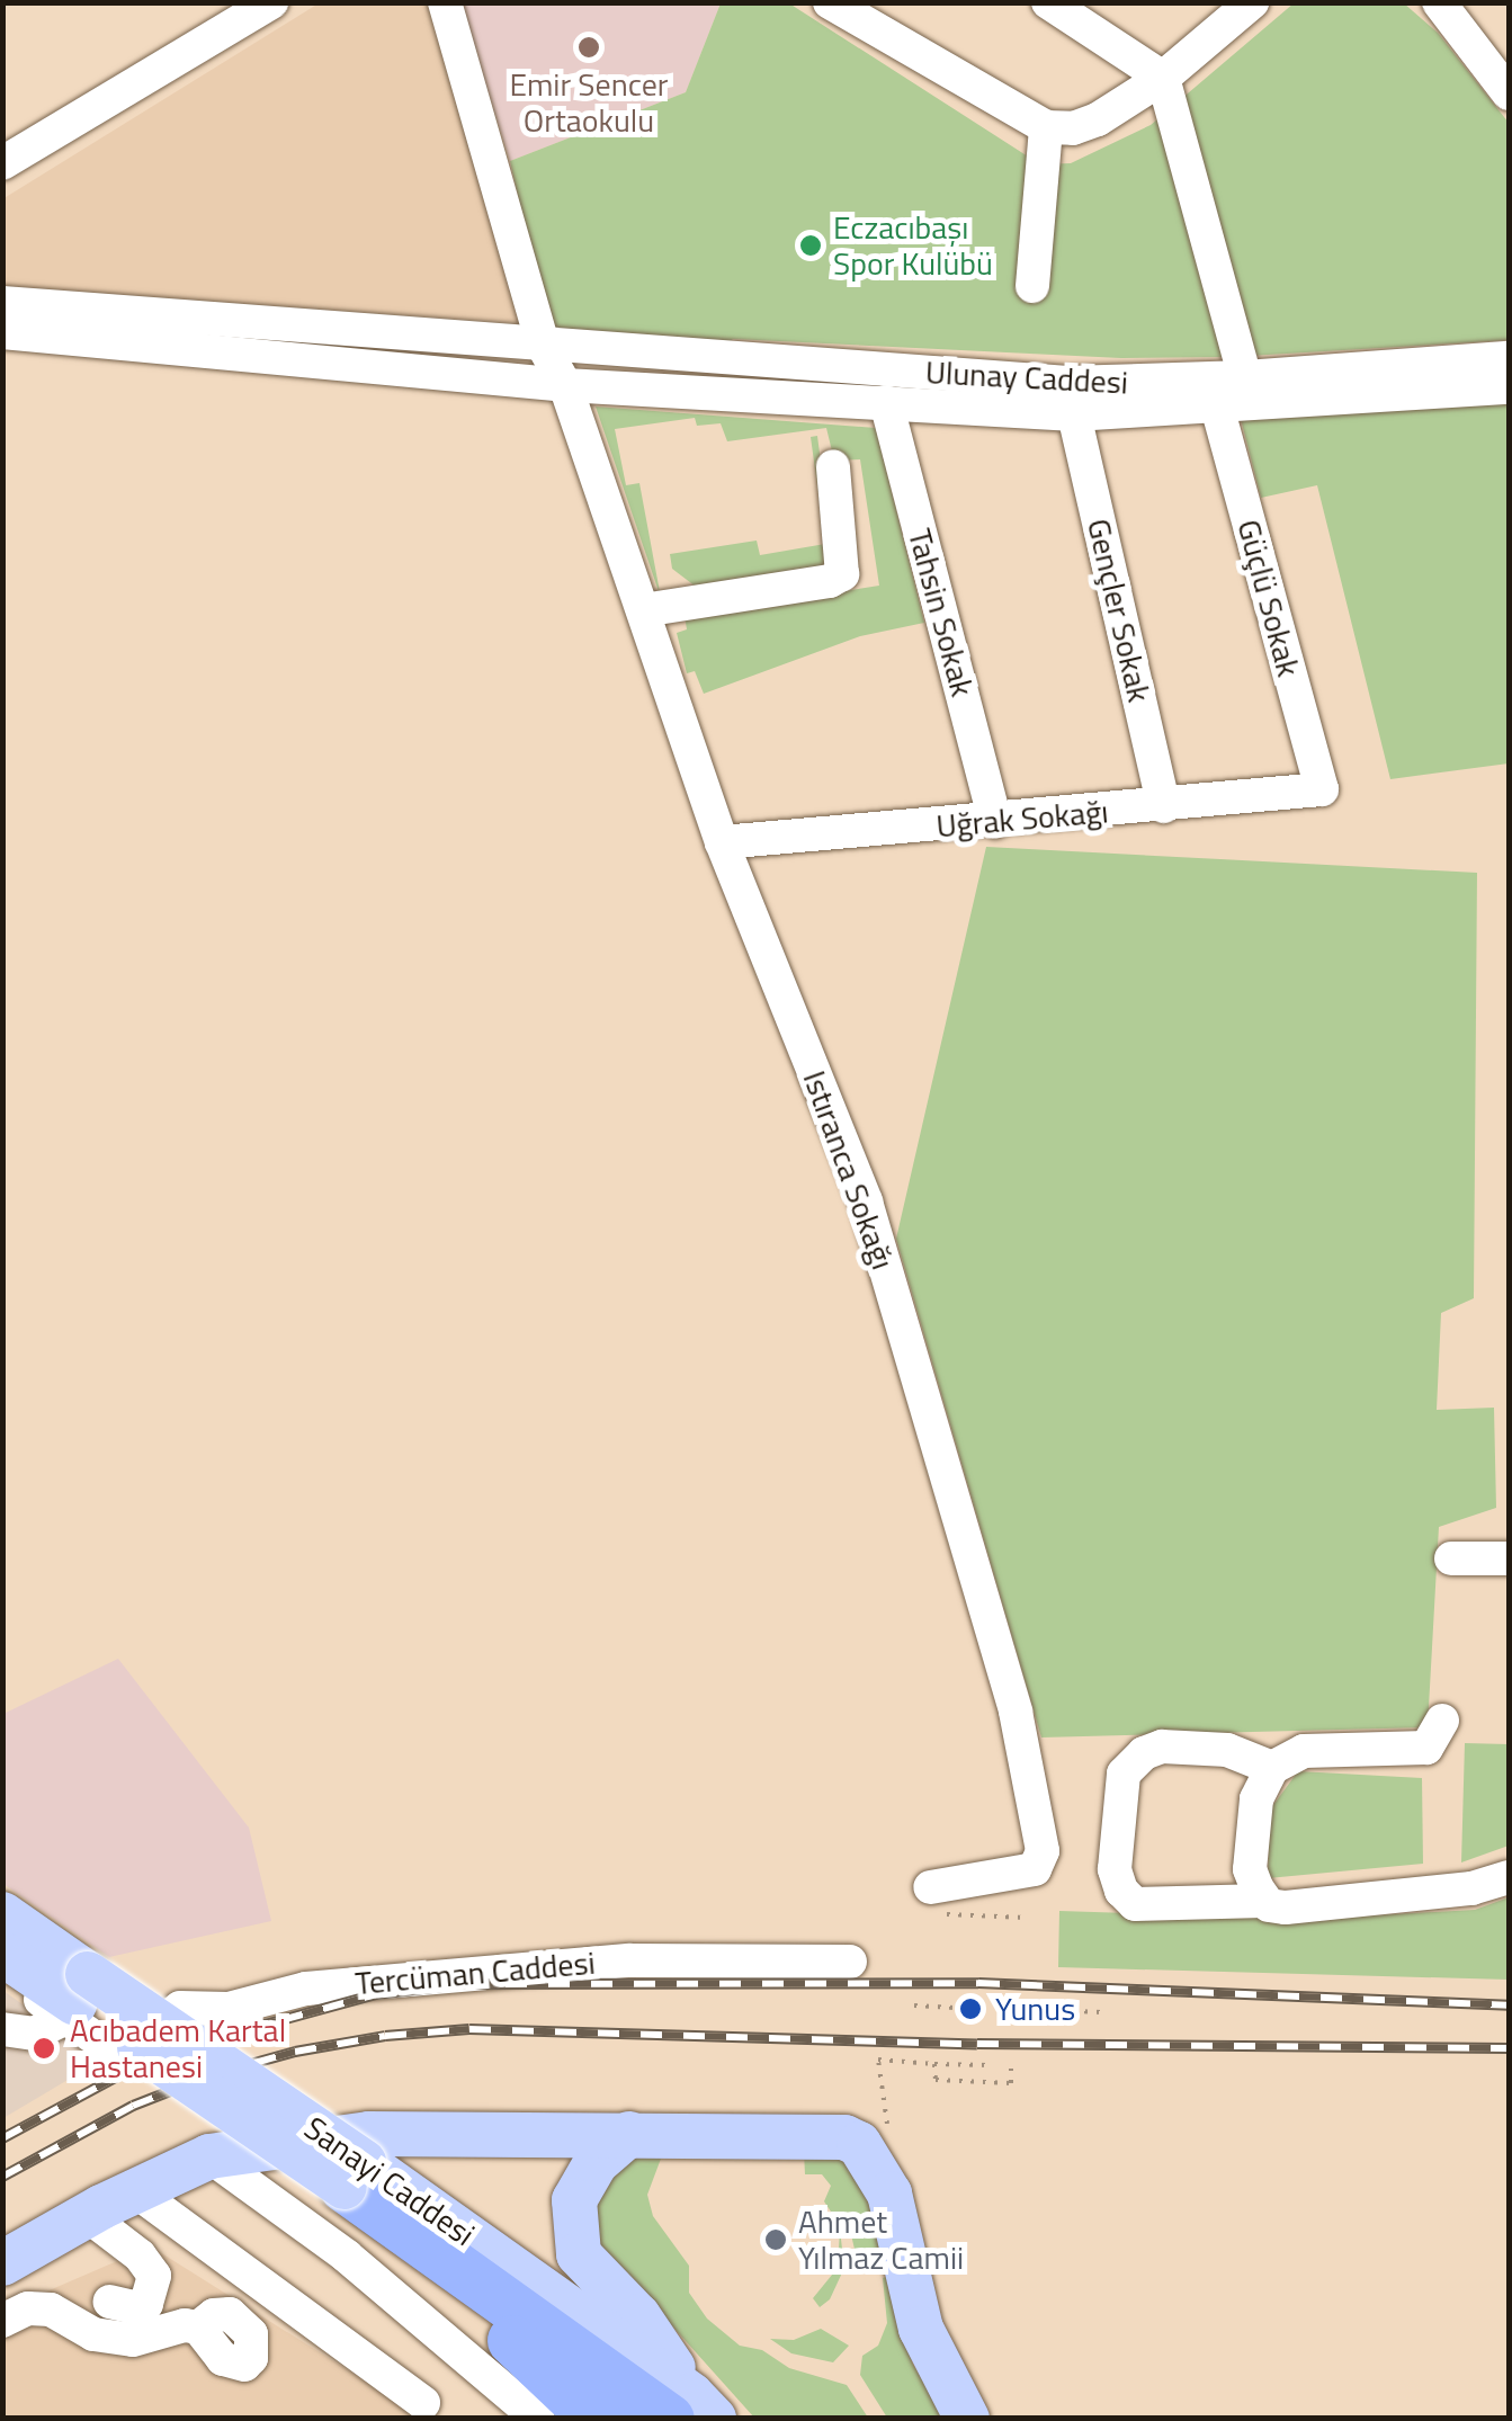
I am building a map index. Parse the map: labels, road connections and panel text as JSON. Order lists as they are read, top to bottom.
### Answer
{
  "streets": {
    "main road": ["Sanayi Caddesi"],
    "street": [
      "Ulunay Caddesi",
      "Güçlü Sokak",
      "Gençler Sokak",
      "Tahsin Sokak",
      "Uğrak Sokağı",
      "Istıranca Sokağı",
      "Tercüman Caddesi"
    ]
  },
  "crossings": [
    ["Ulunay Caddesi", "Güçlü Sokak"],
    ["Ulunay Caddesi", "Gençler Sokak"],
    ["Ulunay Caddesi", "Tahsin Sokak"],
    ["Ulunay Caddesi", "Istıranca Sokağı"],
    ["Güçlü Sokak", "Uğrak Sokağı"],
    ["Gençler Sokak", "Uğrak Sokağı"],
    ["Tahsin Sokak", "Uğrak Sokağı"],
    ["Uğrak Sokağı", "Istıranca Sokağı"],
    ["Tercüman Caddesi", "Sanayi Caddesi"]
  ],
  "places": [
    "Emir Sencer Ortaokulu",
    "Eczacıbaşı Spor Kulübü",
    "Yunus",
    "Acıbadem Kartal Hastanesi",
    "Ahmet Yılmaz Camii"
  ]
}
